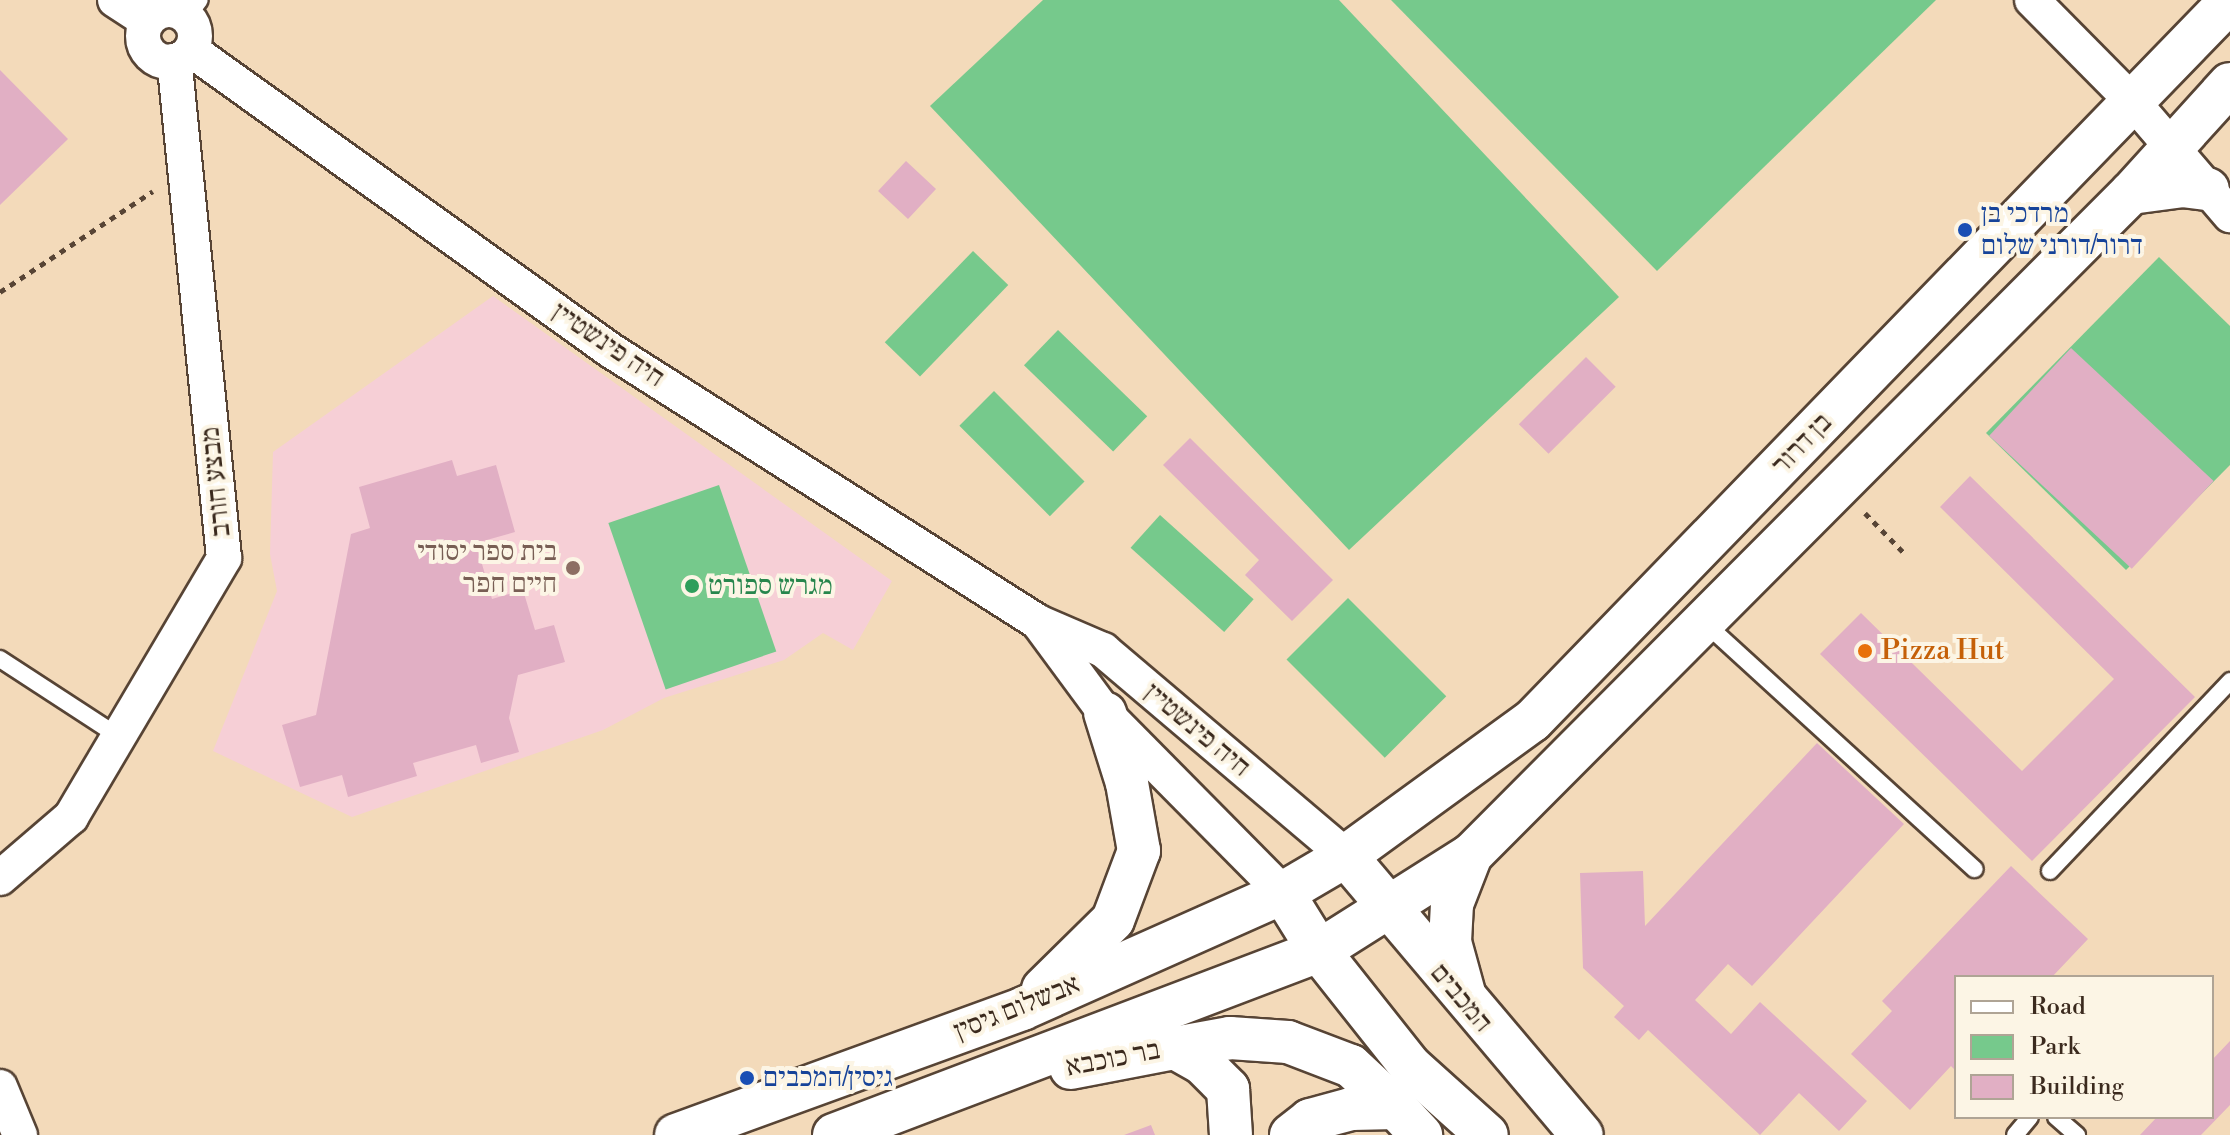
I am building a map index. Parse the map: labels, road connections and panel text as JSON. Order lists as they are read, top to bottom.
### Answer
{
  "streets": {
    "street": [
      "חיה פינשטיין",
      "בן דרור",
      "מבצע חורב",
      "המכבים",
      "אבשלום גיסין",
      "בר כוכבא"
    ]
  },
  "crossings": [
    ["חיה פינשטיין", "בן דרור"],
    ["חיה פינשטיין", "מבצע חורב"],
    ["חיה פינשטיין", "המכבים"],
    ["חיה פינשטיין", "אבשלום גיסין"],
    ["בן דרור", "המכבים"],
    ["בן דרור", "אבשלום גיסין"],
    ["המכבים", "אבשלום גיסין"],
    ["אבשלום גיסין", "בר כוכבא"]
  ],
  "places": [
    "מרדכי בן דרור/דורני שלום",
    "בית ספר יסודי חיים חפר",
    "מגרש ספורט",
    "Pizza Hut",
    "גיסין/המכבים"
  ],
  "legend": ["Road", "Park", "Building"]
}
